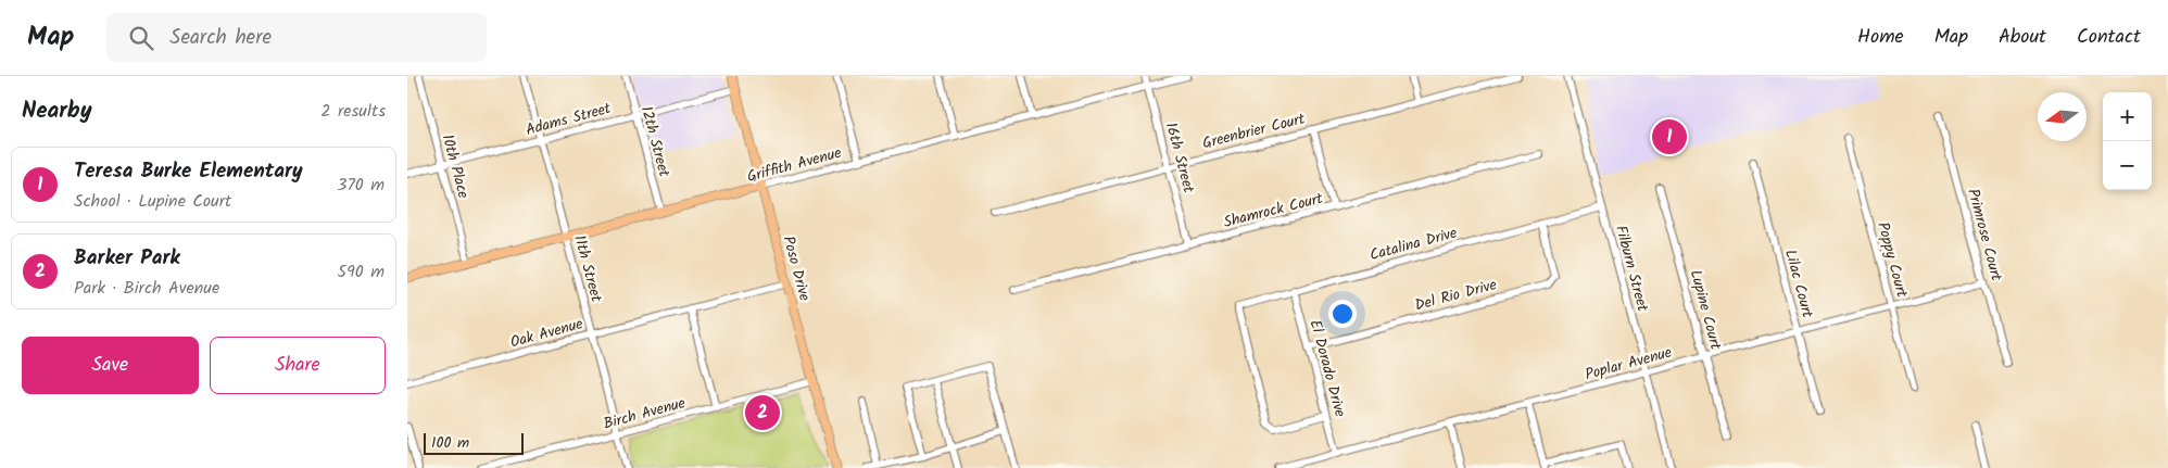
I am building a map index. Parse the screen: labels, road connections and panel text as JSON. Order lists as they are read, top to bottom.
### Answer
{
  "streets": {
    "main road": ["Griffith Avenue", "Poso Drive"],
    "street": [
      "Adams Street",
      "Greenbrier Court",
      "12th Street",
      "16th Street",
      "10th Place",
      "Shamrock Court",
      "Primrose Court",
      "Catalina Drive",
      "Poppy Court",
      "11th Street",
      "Filburn Street",
      "Lilac Court",
      "Del Rio Drive",
      "Lupine Court",
      "Oak Avenue",
      "Poplar Avenue",
      "El Dorado Drive",
      "Birch Avenue"
    ]
  },
  "crossings": [
    ["Adams Street", "12th Street"],
    ["Adams Street", "10th Place"],
    ["Adams Street", "11th Street"],
    ["Adams Street", "Poso Drive"],
    ["Greenbrier Court", "16th Street"],
    ["12th Street", "Griffith Avenue"],
    ["16th Street", "Griffith Avenue"],
    ["16th Street", "Shamrock Court"],
    ["Griffith Avenue", "10th Place"],
    ["Griffith Avenue", "11th Street"],
    ["Griffith Avenue", "Poso Drive"],
    ["Primrose Court", "Poplar Avenue"],
    ["Catalina Drive", "Filburn Street"],
    ["Catalina Drive", "Del Rio Drive"],
    ["Catalina Drive", "El Dorado Drive"],
    ["Poppy Court", "Poplar Avenue"],
    ["11th Street", "Oak Avenue"],
    ["11th Street", "Birch Avenue"],
    ["Poso Drive", "Oak Avenue"],
    ["Poso Drive", "Birch Avenue"],
    ["Filburn Street", "Poplar Avenue"],
    ["Lilac Court", "Poplar Avenue"],
    ["Del Rio Drive", "El Dorado Drive"],
    ["Lupine Court", "Poplar Avenue"],
    ["Poplar Avenue", "El Dorado Drive"]
  ],
  "scale_bar": "100 m",
  "north": "left",
  "page": {
    "header": "Map",
    "search": "Search here",
    "nav": [
      "Home",
      "Map",
      "About",
      "Contact"
    ],
    "heading": ["Nearby", "2 results"],
    "map_buttons": ["+", "−"],
    "pins": ["1", "2"],
    "list": [
      {
        "mark": "1",
        "name": "Teresa Burke Elementary",
        "note": "School · Lupine Court",
        "value": "370 m"
      },
      {
        "mark": "2",
        "name": "Barker Park",
        "note": "Park · Birch Avenue",
        "value": "590 m"
      }
    ],
    "buttons": ["Save", "Share"],
    "scale": "100 m"
  }
}
